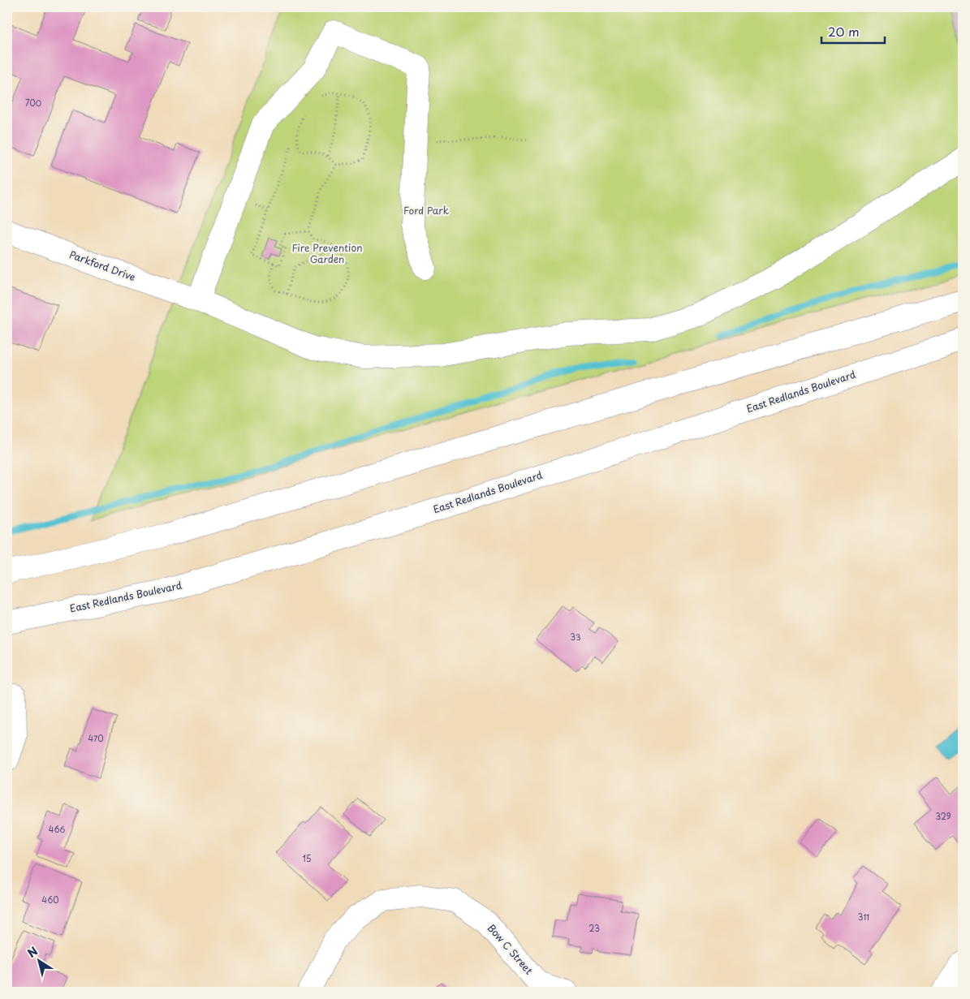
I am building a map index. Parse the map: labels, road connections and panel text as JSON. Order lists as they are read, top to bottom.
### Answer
{
  "streets": {
    "main road": ["Parkford Drive", "East Redlands Boulevard", "Bow C Street"]
  },
  "parks": ["Ford Park", "Fire Prevention Garden"],
  "house_numbers": [
    "700",
    "33",
    "470",
    "329",
    "466",
    "15",
    "460",
    "311",
    "23"
  ],
  "scale_bar": "20 m",
  "north": "top left"
}
